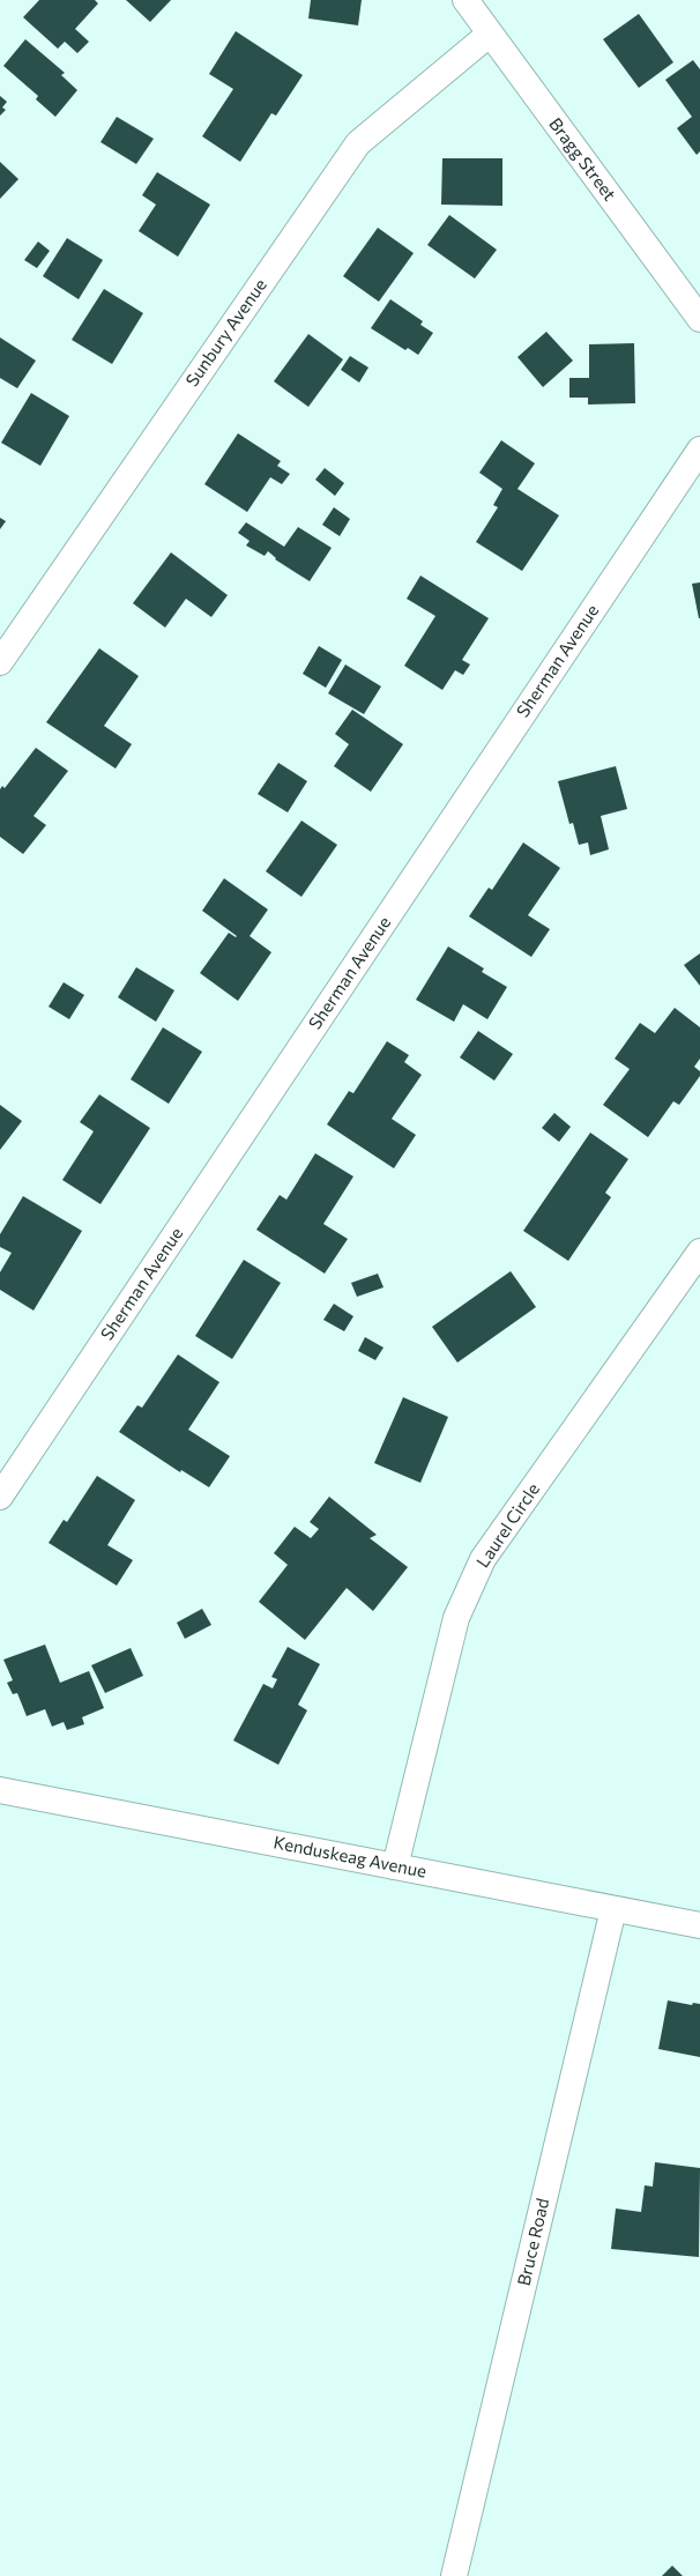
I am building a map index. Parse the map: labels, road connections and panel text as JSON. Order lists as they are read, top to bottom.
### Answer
{
  "streets": {
    "street": [
      "Bragg Street",
      "Sunbury Avenue",
      "Sherman Avenue",
      "Laurel Circle",
      "Kenduskeag Avenue",
      "Bruce Road"
    ]
  },
  "crossings": [
    ["Bragg Street", "Sunbury Avenue"],
    ["Laurel Circle", "Kenduskeag Avenue"],
    ["Kenduskeag Avenue", "Bruce Road"]
  ]
}
